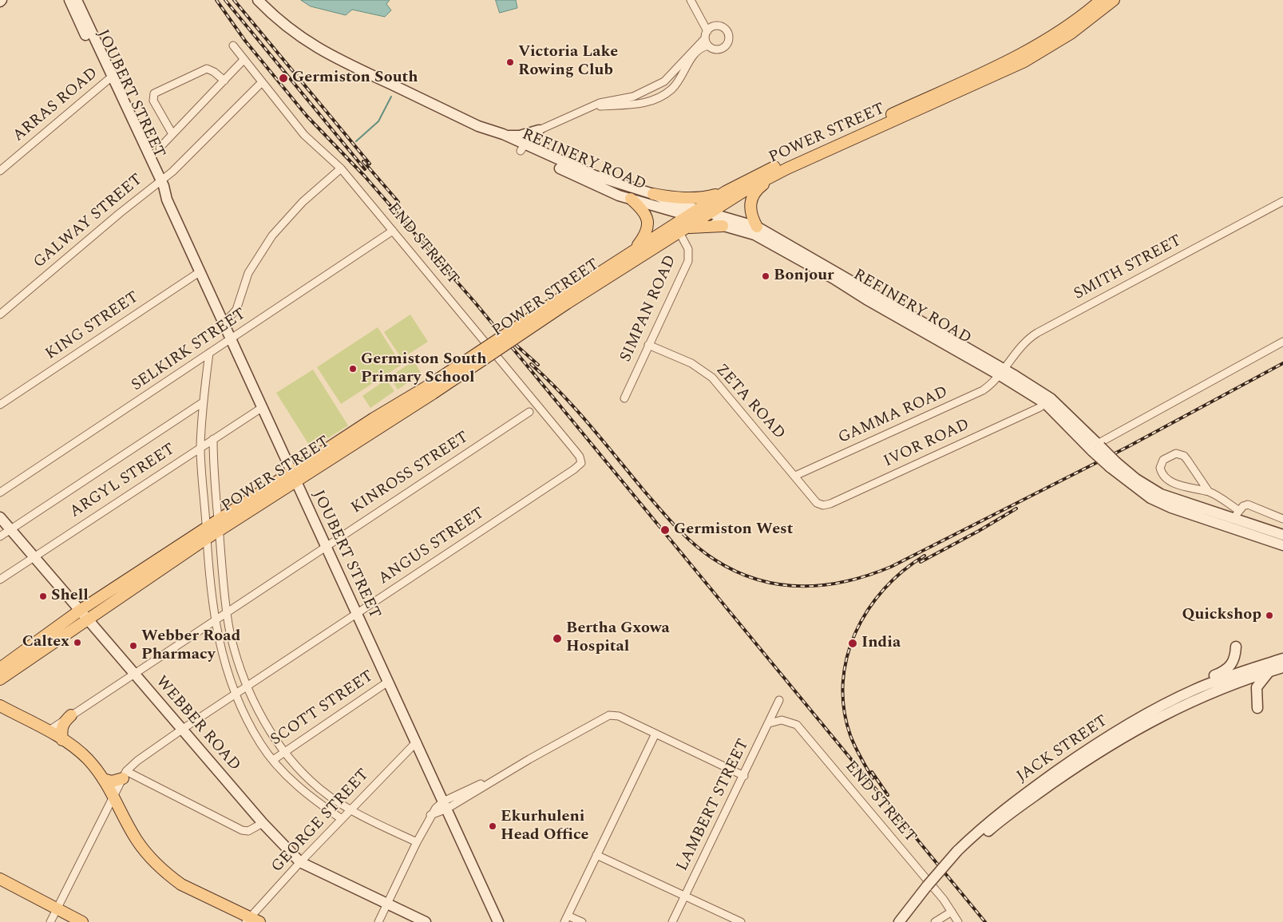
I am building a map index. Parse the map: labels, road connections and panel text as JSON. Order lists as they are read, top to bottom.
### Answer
{
  "streets": {
    "main road": [
      "JOUBERT STREET",
      "POWER STREET",
      "REFINERY ROAD",
      "WEBBER ROAD",
      "JACK STREET"
    ],
    "street": [
      "ARRAS ROAD",
      "GALWAY STREET",
      "END STREET",
      "SMITH STREET",
      "SIMPAN ROAD",
      "KING STREET",
      "SELKIRK STREET",
      "ZETA ROAD",
      "GAMMA ROAD",
      "IVOR ROAD",
      "KINROSS STREET",
      "ARGYL STREET",
      "ANGUS STREET",
      "SCOTT STREET",
      "LAMBERT STREET",
      "GEORGE STREET"
    ]
  },
  "crossings": [
    ["JOUBERT STREET", "ARRAS ROAD"],
    ["JOUBERT STREET", "POWER STREET"],
    ["JOUBERT STREET", "GALWAY STREET"],
    ["JOUBERT STREET", "KING STREET"],
    ["JOUBERT STREET", "SELKIRK STREET"],
    ["JOUBERT STREET", "KINROSS STREET"],
    ["JOUBERT STREET", "ARGYL STREET"],
    ["JOUBERT STREET", "ANGUS STREET"],
    ["JOUBERT STREET", "SCOTT STREET"],
    ["JOUBERT STREET", "GEORGE STREET"],
    ["POWER STREET", "REFINERY ROAD"],
    ["POWER STREET", "SIMPAN ROAD"],
    ["POWER STREET", "WEBBER ROAD"],
    ["REFINERY ROAD", "SMITH STREET"],
    ["REFINERY ROAD", "GAMMA ROAD"],
    ["REFINERY ROAD", "IVOR ROAD"],
    ["GALWAY STREET", "END STREET"],
    ["END STREET", "SELKIRK STREET"],
    ["END STREET", "ANGUS STREET"],
    ["END STREET", "LAMBERT STREET"],
    ["SMITH STREET", "GAMMA ROAD"],
    ["SIMPAN ROAD", "ZETA ROAD"],
    ["ZETA ROAD", "GAMMA ROAD"],
    ["ZETA ROAD", "IVOR ROAD"],
    ["KINROSS STREET", "WEBBER ROAD"],
    ["ARGYL STREET", "WEBBER ROAD"],
    ["ANGUS STREET", "WEBBER ROAD"],
    ["WEBBER ROAD", "GEORGE STREET"]
  ],
  "places": [
    "Victoria Lake Rowing Club",
    "Germiston South",
    "Bonjour",
    "Germiston South Primary School",
    "Germiston West",
    "Shell",
    "Quickshop",
    "Bertha Gxowa Hospital",
    "Caltex",
    "India",
    "Webber Road Pharmacy",
    "Ekurhuleni Head Office"
  ]
}
